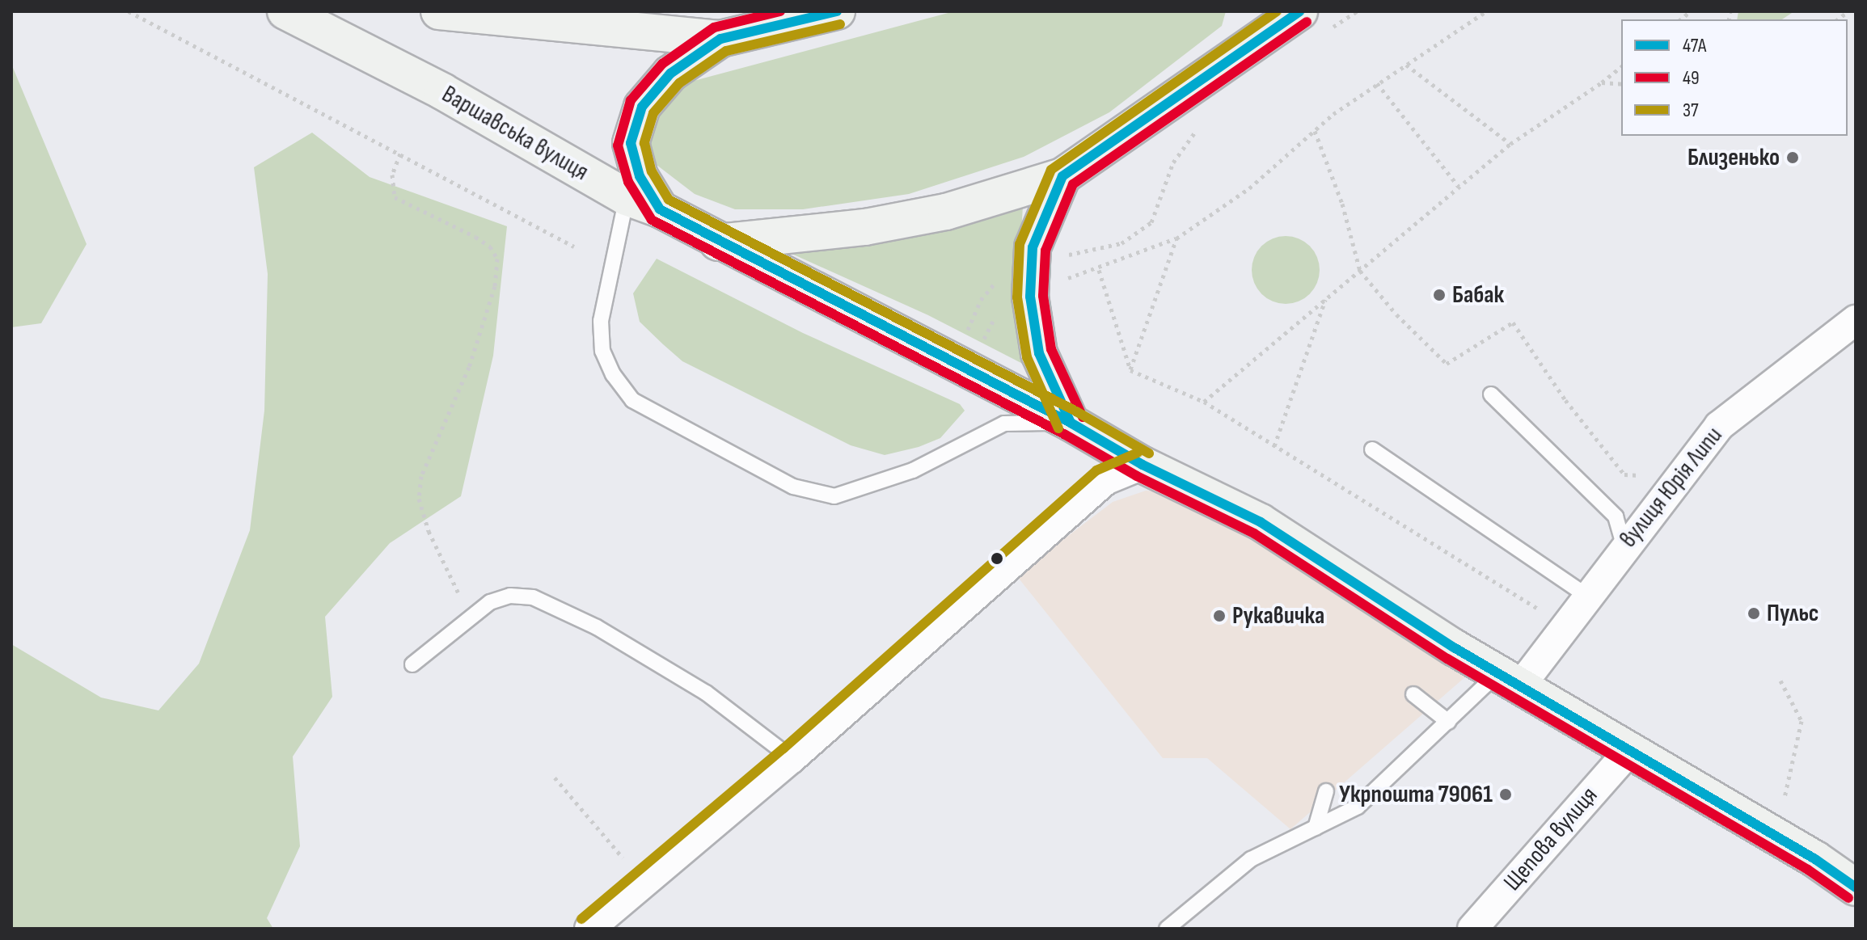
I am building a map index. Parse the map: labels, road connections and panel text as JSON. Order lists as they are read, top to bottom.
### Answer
{
  "streets": {
    "main road": ["Варшавська вулиця"],
    "street": ["вулиця Юрія Липи", "Щепова вулиця"]
  },
  "crossings": [
    ["Варшавська вулиця", "вулиця Юрія Липи"],
    ["Варшавська вулиця", "Щепова вулиця"]
  ],
  "places": [
    "Близенько",
    "Бабак",
    "Пульс",
    "Рукавичка",
    "Укрпошта 79061"
  ],
  "lines": ["transit line 47А", "transit line 49", "transit line 37"],
  "legend": ["47А", "49", "37"]
}
